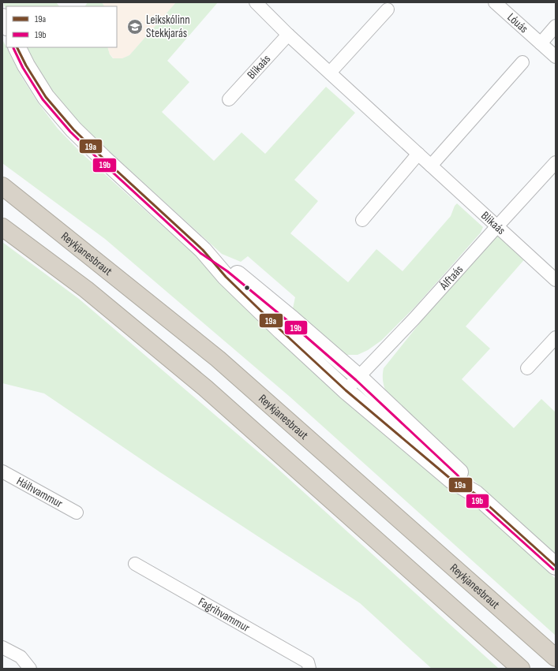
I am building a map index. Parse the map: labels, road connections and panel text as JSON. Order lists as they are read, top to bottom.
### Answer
{
  "streets": {
    "highway": ["Reykjanesbraut"],
    "street": [
      "Lóuás",
      "Blikaás",
      "Álftaás",
      "Háihvammur",
      "Fagrihvammur"
    ]
  },
  "crossings": [
    ["Blikaás", "Álftaás"]
  ],
  "places": {
    "school or university": ["Leikskólinn Stekkjarás"]
  },
  "lines": ["transit line 19a", "transit line 19b"],
  "legend": ["19a", "19b"]
}
